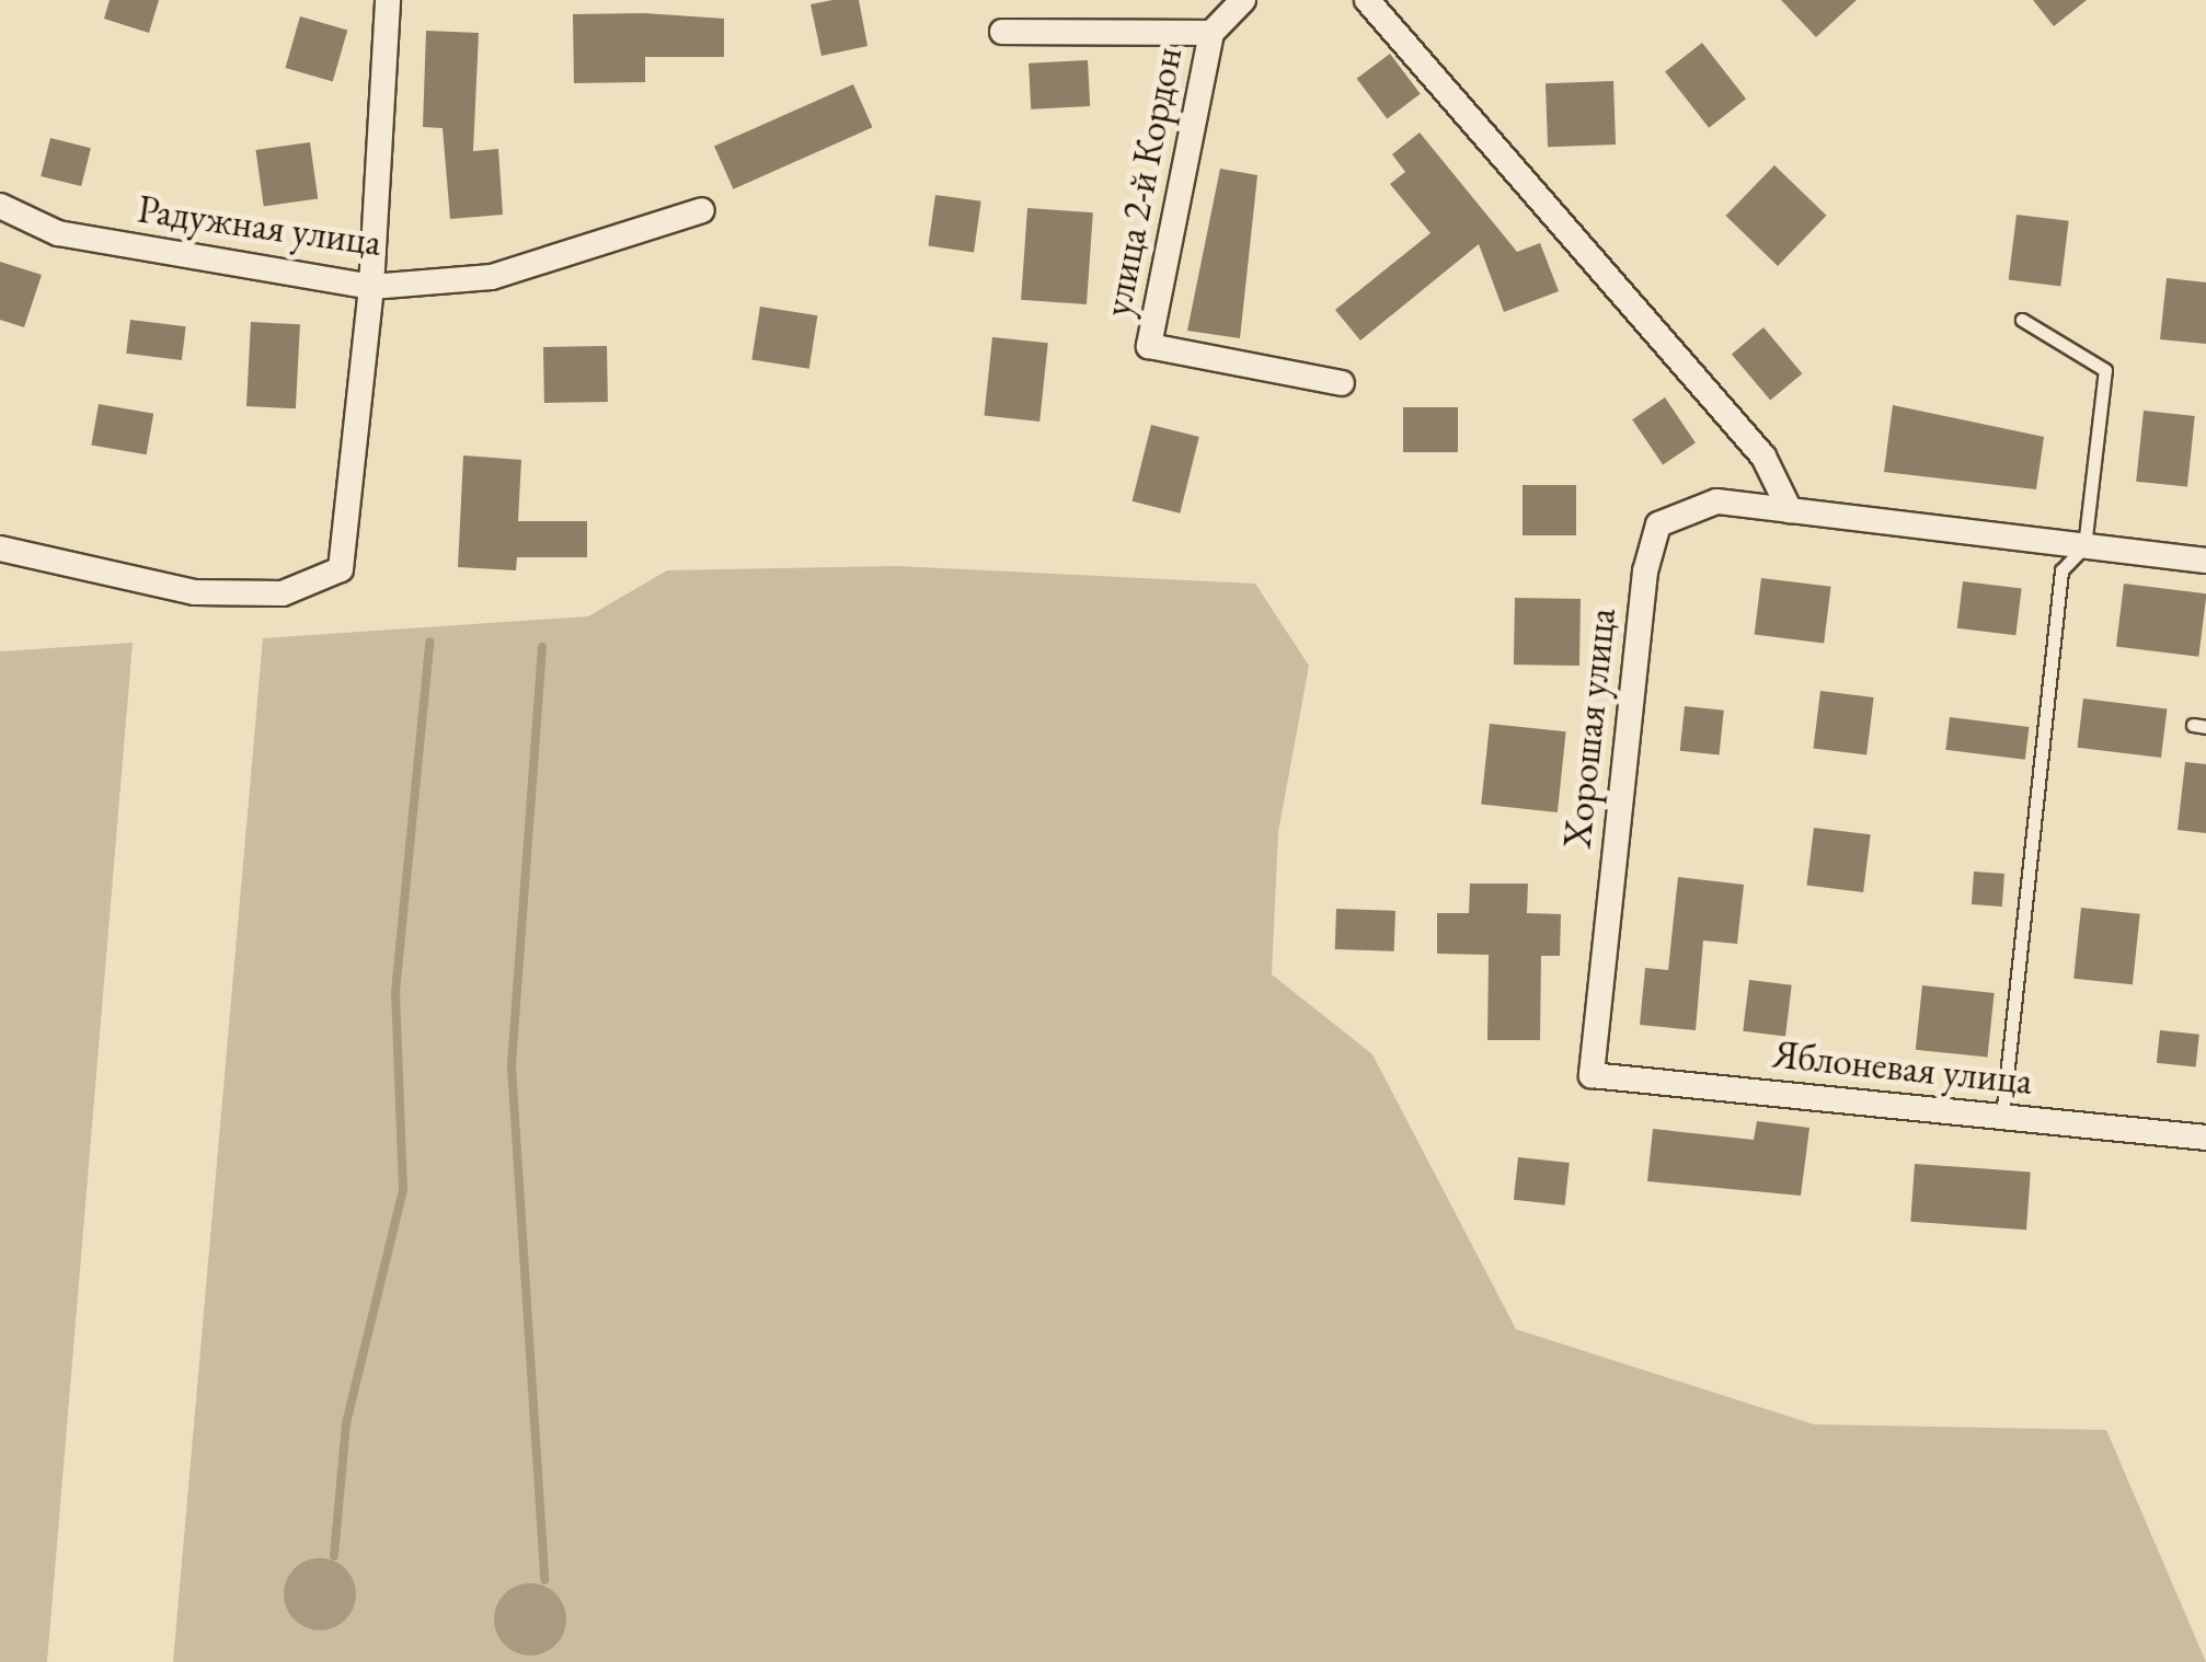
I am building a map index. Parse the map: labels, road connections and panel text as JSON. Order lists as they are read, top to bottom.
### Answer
{
  "streets": {
    "street": [
      "улица 2-й Кордон",
      "Радужная улица",
      "Хорошая улица",
      "Яблоневая улица"
    ]
  },
  "crossings": [
    ["Хорошая улица", "Яблоневая улица"]
  ]
}
